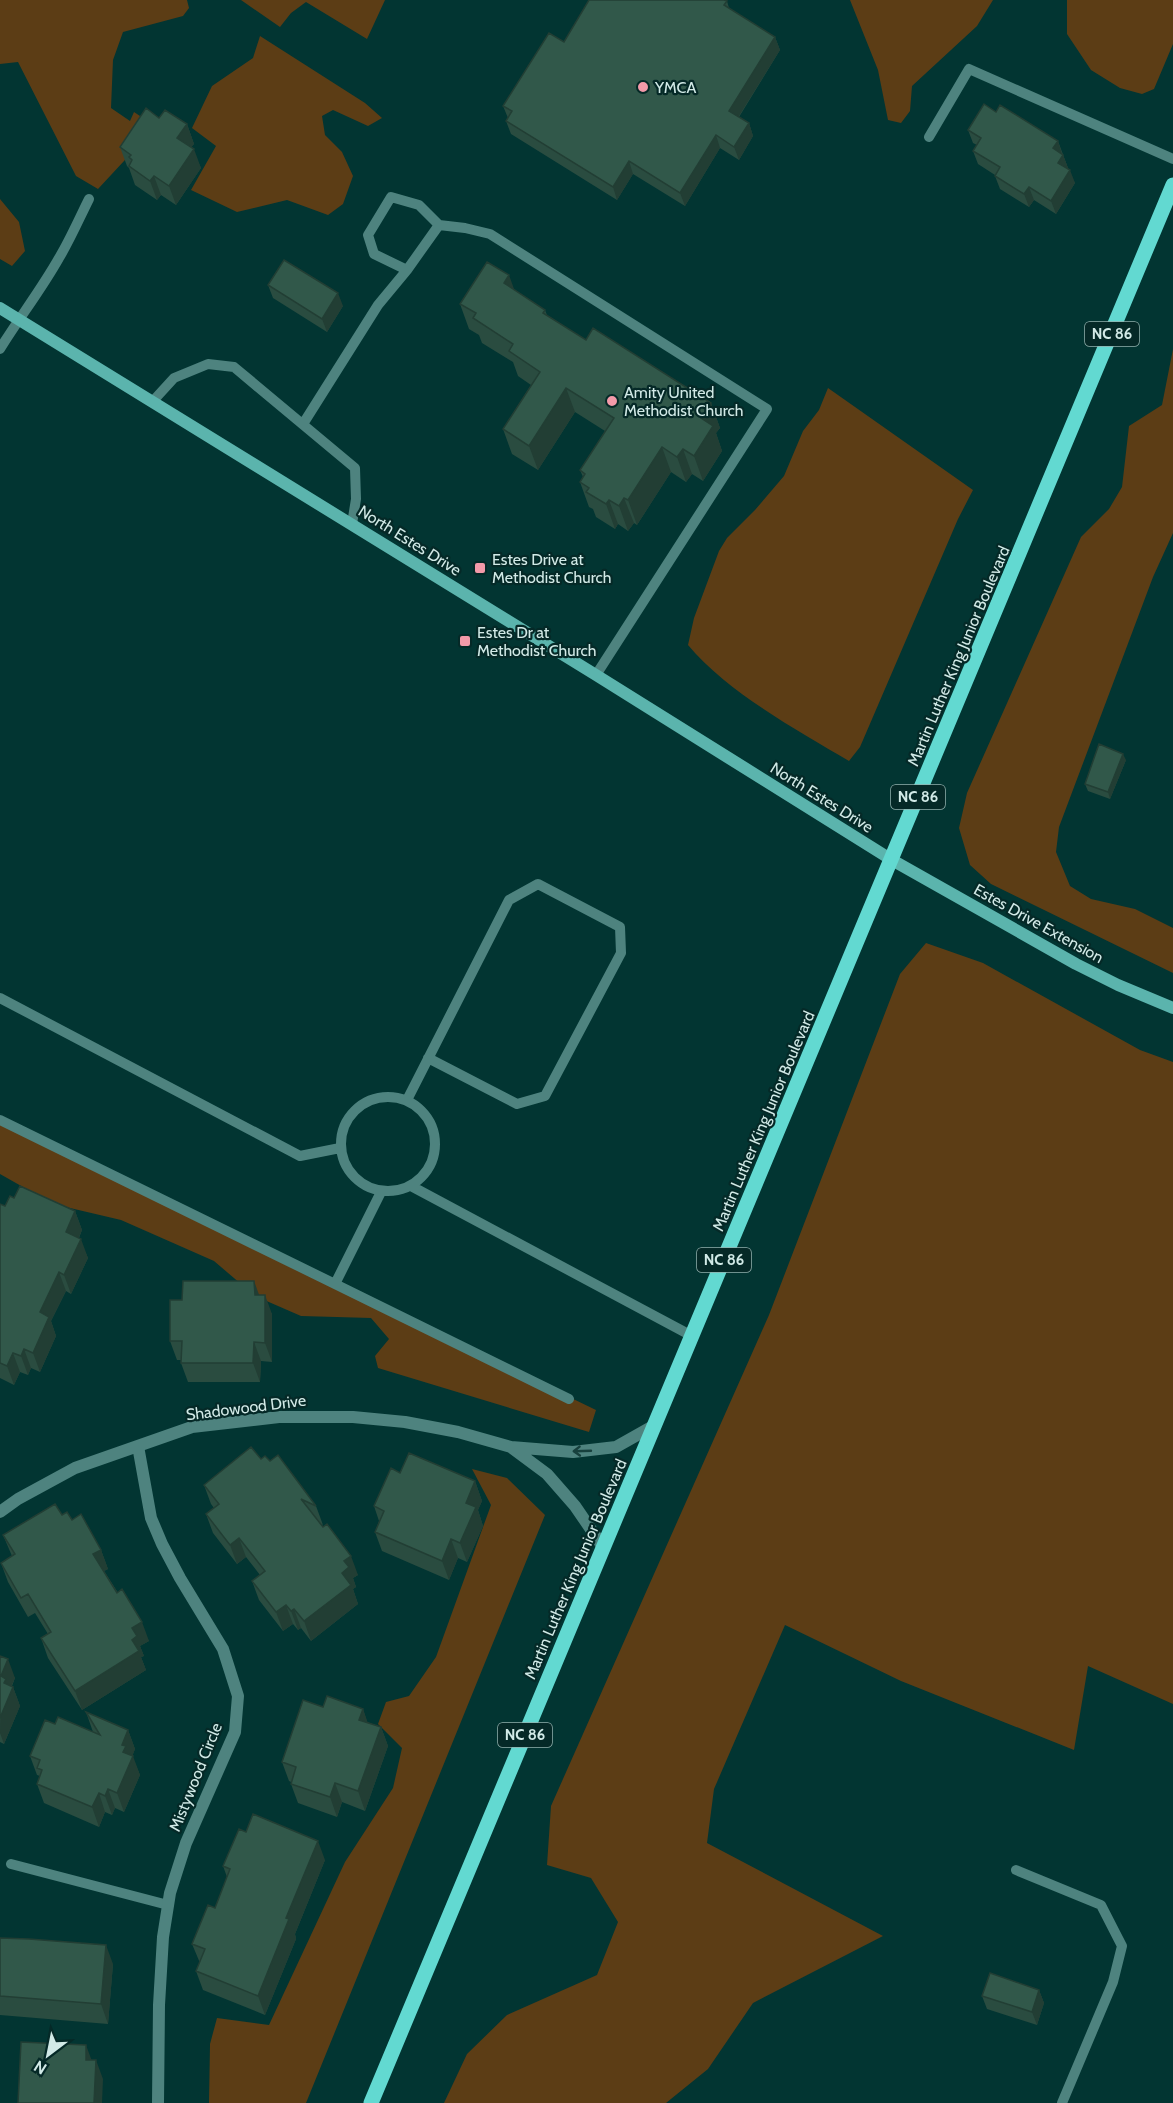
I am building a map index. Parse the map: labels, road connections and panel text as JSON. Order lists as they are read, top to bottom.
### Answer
{
  "streets": {
    "main road": [
      "NC 86",
      "North Estes Drive",
      "Martin Luther King Junior Boulevard",
      "Estes Drive Extension"
    ],
    "street": ["Shadowood Drive", "Mistywood Circle"]
  },
  "crossings": [
    ["North Estes Drive", "Martin Luther King Junior Boulevard"],
    ["North Estes Drive", "Estes Drive Extension"],
    ["Martin Luther King Junior Boulevard", "Estes Drive Extension"],
    ["Martin Luther King Junior Boulevard", "Shadowood Drive"],
    ["Shadowood Drive", "Mistywood Circle"]
  ],
  "places": {
    "other": ["YMCA", "Amity United Methodist Church"],
    "transit": ["Estes Drive at Methodist Church", "Estes Dr at Methodist Church"]
  },
  "north": "bottom left"
}
